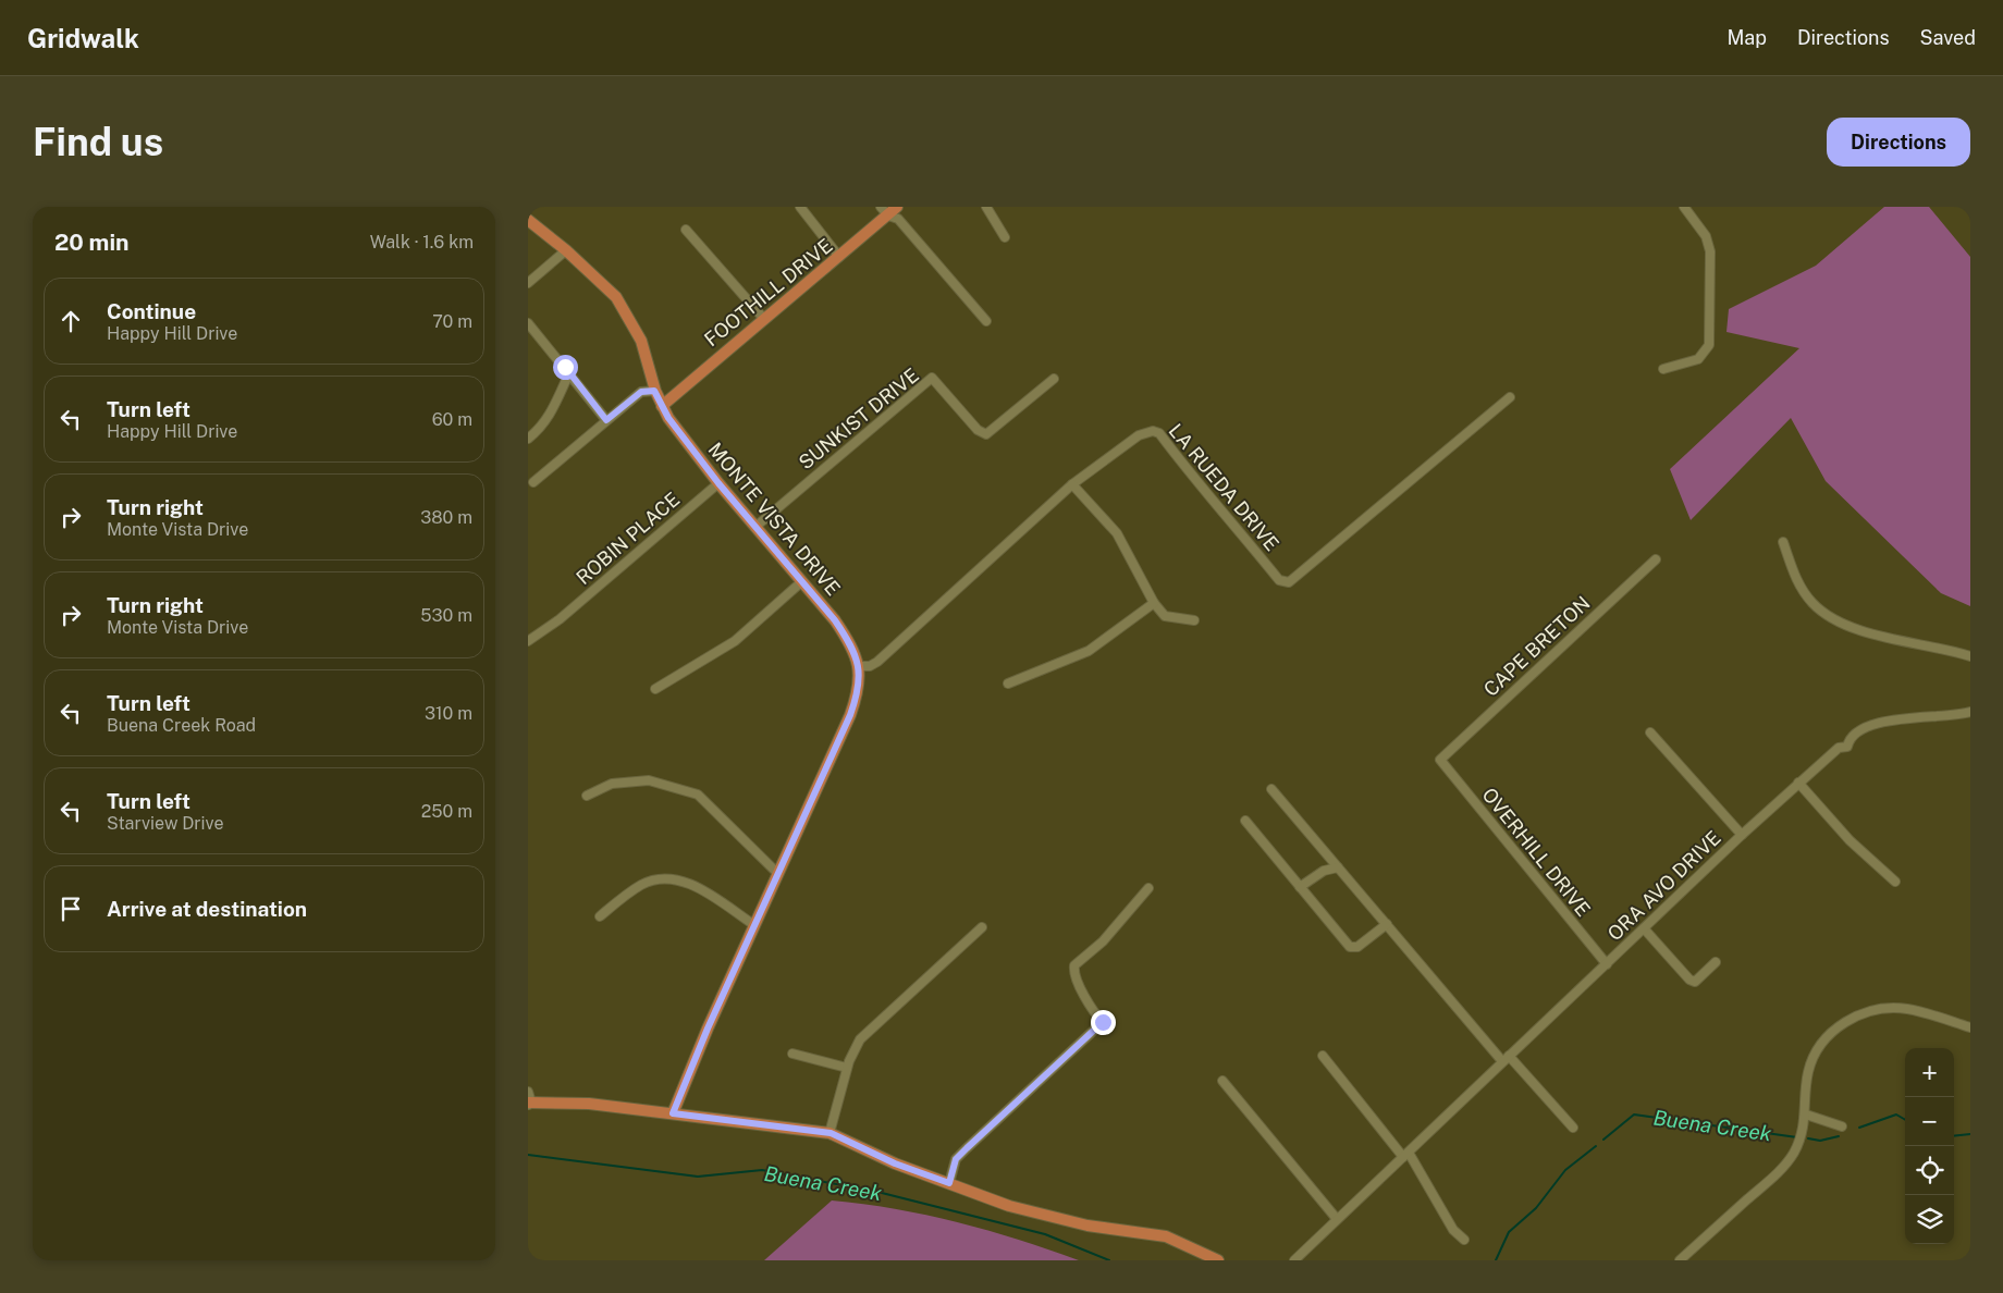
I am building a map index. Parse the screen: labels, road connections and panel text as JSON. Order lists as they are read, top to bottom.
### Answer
{
  "streets": {
    "main road": ["FOOTHILL DRIVE", "MONTE VISTA DRIVE"],
    "street": [
      "SUNKIST DRIVE",
      "LA RUEDA DRIVE",
      "ROBIN PLACE",
      "CAPE BRETON",
      "OVERHILL DRIVE",
      "ORA AVO DRIVE"
    ]
  },
  "crossings": [
    ["FOOTHILL DRIVE", "MONTE VISTA DRIVE"],
    ["SUNKIST DRIVE", "MONTE VISTA DRIVE"],
    ["LA RUEDA DRIVE", "MONTE VISTA DRIVE"],
    ["MONTE VISTA DRIVE", "ROBIN PLACE"],
    ["CAPE BRETON", "OVERHILL DRIVE"],
    ["OVERHILL DRIVE", "ORA AVO DRIVE"]
  ],
  "water": ["Buena Creek"],
  "page": {
    "header": "Gridwalk",
    "nav": ["Map", "Directions", "Saved"],
    "buttons": "Directions",
    "title": "Find us",
    "heading": ["20 min", "Walk · 1.6 km"],
    "list": [
      ["Continue", "Happy Hill Drive", "70 m"],
      ["Turn left", "Happy Hill Drive", "60 m"],
      ["Turn right", "Monte Vista Drive", "380 m"],
      ["Turn right", "Monte Vista Drive", "530 m"],
      ["Turn left", "Buena Creek Road", "310 m"],
      ["Turn left", "Starview Drive", "250 m"],
      "Arrive at destination"
    ],
    "map_buttons": ["+", "−"]
  }
}
